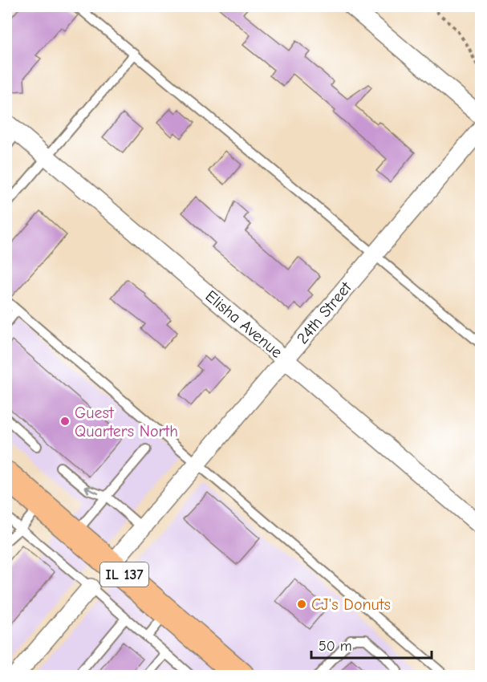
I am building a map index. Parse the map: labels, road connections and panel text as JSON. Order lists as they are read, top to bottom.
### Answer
{
  "streets": {
    "main road": ["IL 137"],
    "street": ["24th Street", "Elisha Avenue"]
  },
  "crossings": [
    ["24th Street", "Elisha Avenue"],
    ["24th Street", "IL 137"]
  ],
  "places": ["Guest Quarters North", "CJ's Donuts"],
  "scale_bar": "50 m"
}
